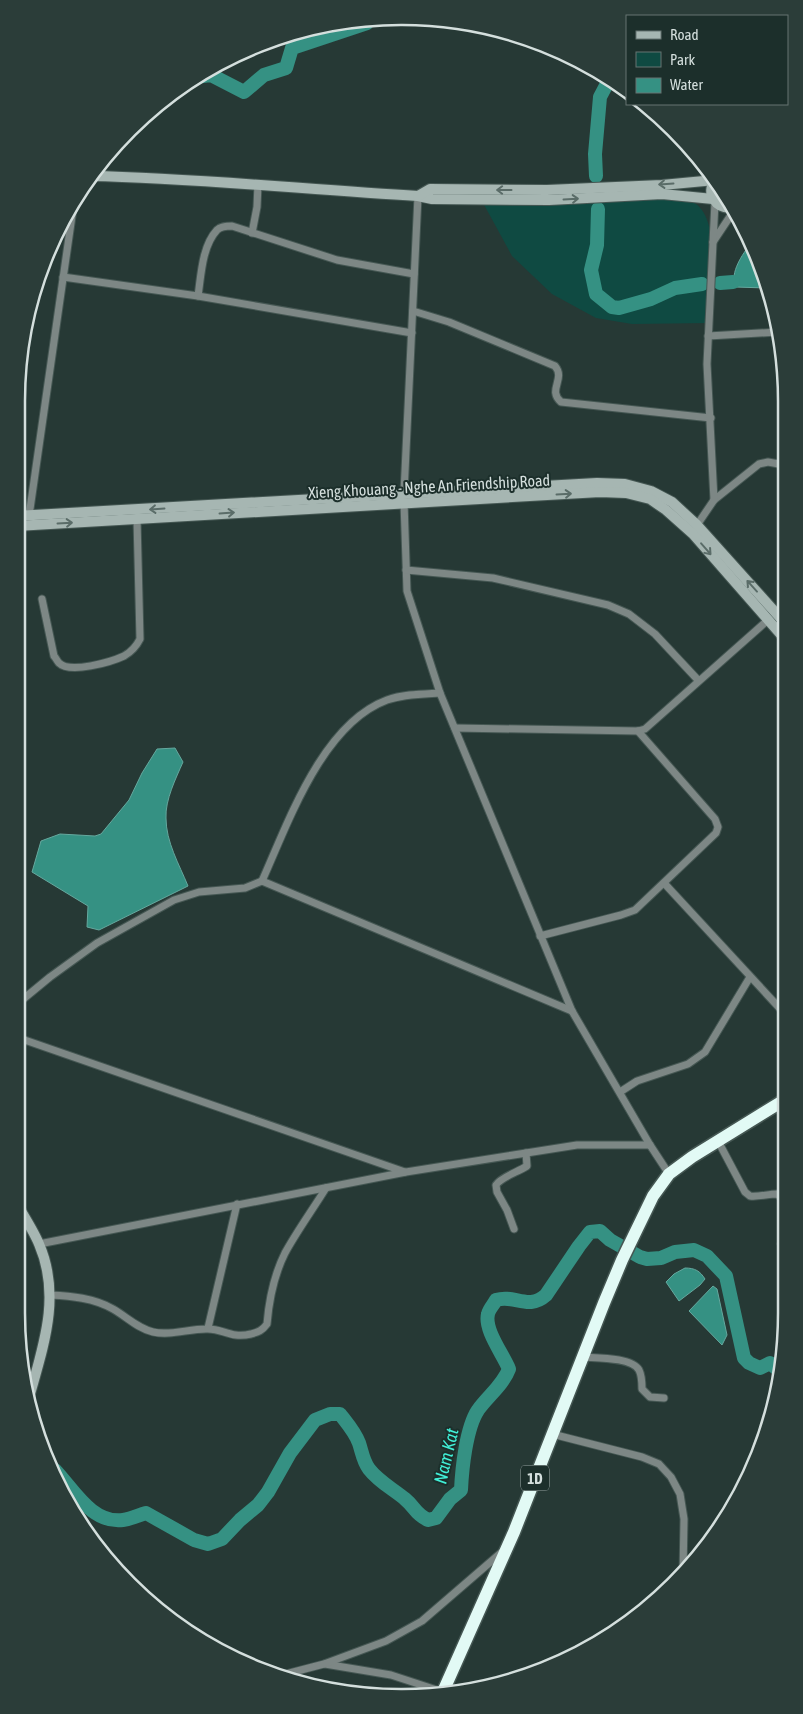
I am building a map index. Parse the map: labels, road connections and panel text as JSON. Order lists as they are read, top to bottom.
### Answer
{
  "streets": {
    "highway": ["1D"],
    "street": ["Xieng Khouang - Nghe An Friendship Road"]
  },
  "water": ["Nam Kat"],
  "legend": ["Road", "Park", "Water"]
}
